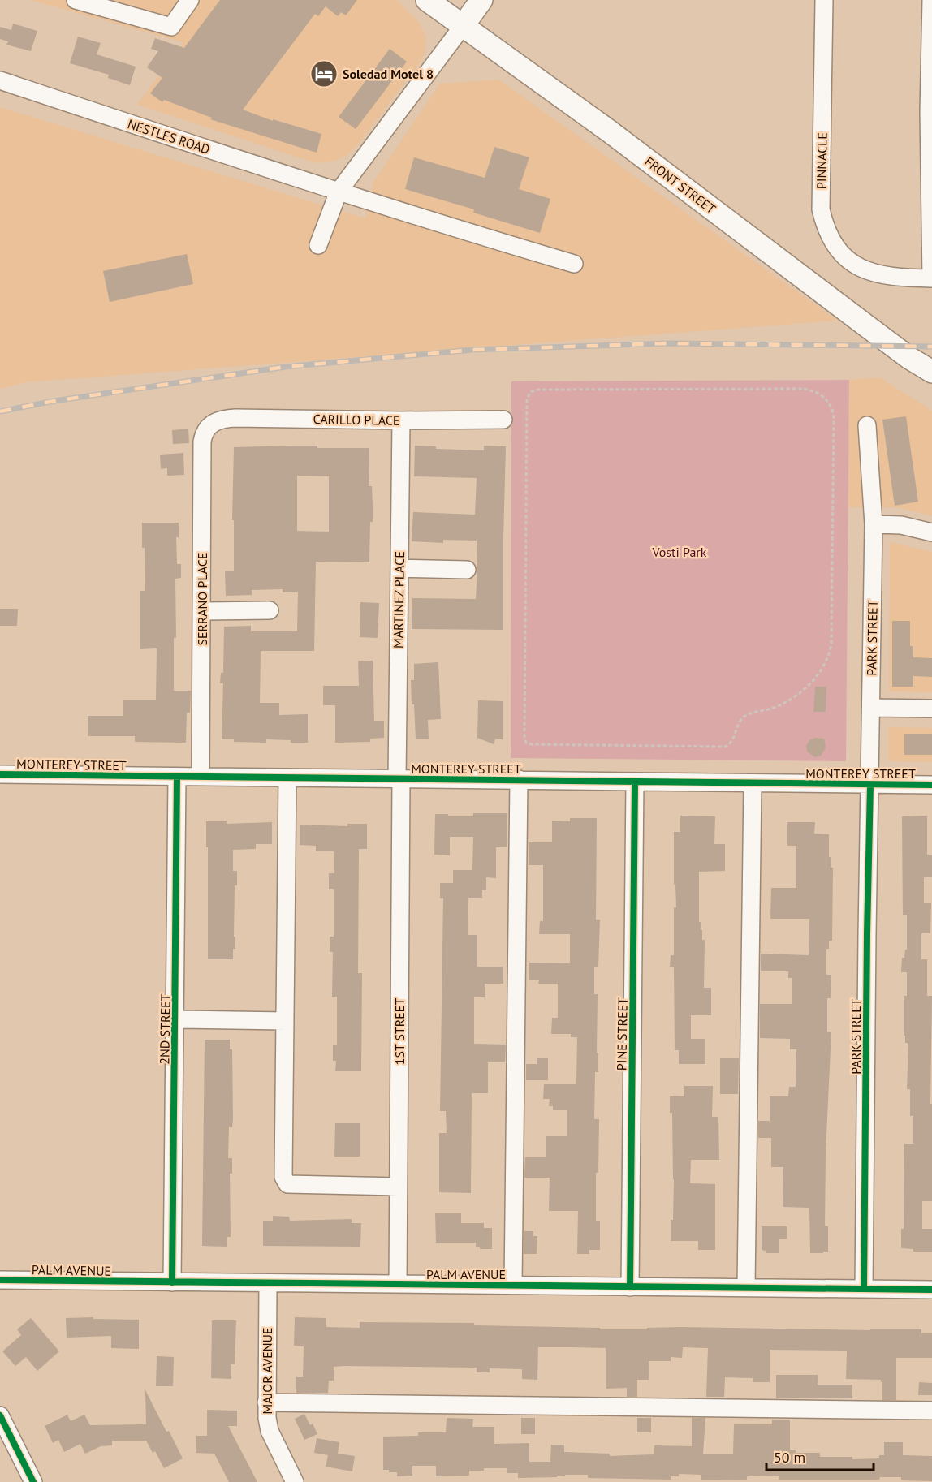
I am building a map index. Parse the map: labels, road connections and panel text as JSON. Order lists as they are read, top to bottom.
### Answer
{
  "streets": {
    "main road": ["FRONT STREET"],
    "street": [
      "NESTLES ROAD",
      "PINNACLE",
      "CARILLO PLACE",
      "SERRANO PLACE",
      "MARTINEZ PLACE",
      "PARK STREET",
      "MONTEREY STREET",
      "2ND STREET",
      "1ST STREET",
      "PINE STREET",
      "PALM AVENUE",
      "MAJOR AVENUE"
    ]
  },
  "crossings": [
    ["CARILLO PLACE", "SERRANO PLACE"],
    ["CARILLO PLACE", "MARTINEZ PLACE"],
    ["SERRANO PLACE", "MONTEREY STREET"],
    ["MARTINEZ PLACE", "MONTEREY STREET"],
    ["MARTINEZ PLACE", "1ST STREET"],
    ["PARK STREET", "MONTEREY STREET"],
    ["PARK STREET", "PALM AVENUE"],
    ["MONTEREY STREET", "2ND STREET"],
    ["MONTEREY STREET", "1ST STREET"],
    ["MONTEREY STREET", "PINE STREET"],
    ["2ND STREET", "PALM AVENUE"],
    ["1ST STREET", "PALM AVENUE"],
    ["PINE STREET", "PALM AVENUE"],
    ["PALM AVENUE", "MAJOR AVENUE"]
  ],
  "parks": ["Vosti Park"],
  "places": {
    "hotel": ["Soledad Motel 8"]
  },
  "scale_bar": "50 m"
}
